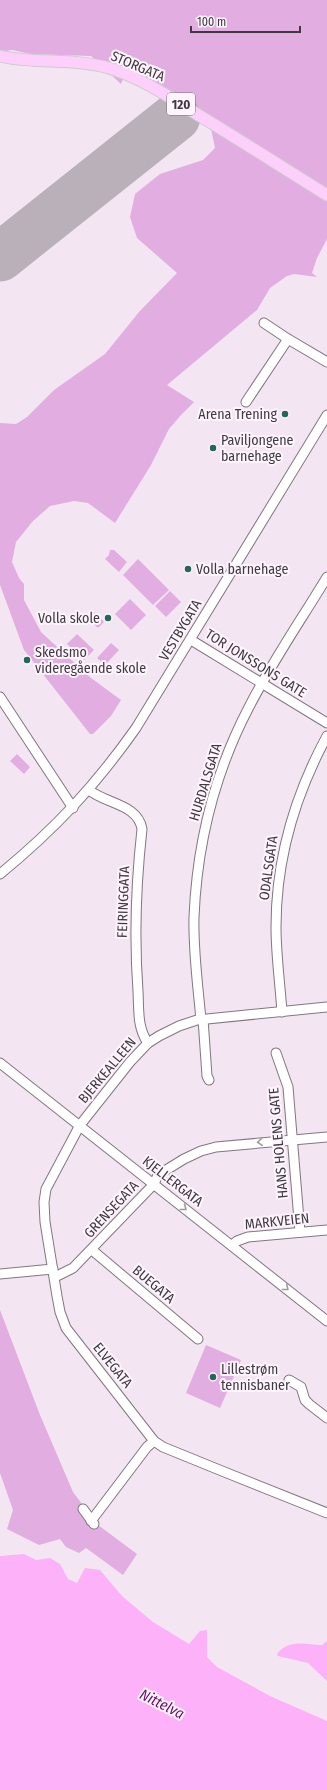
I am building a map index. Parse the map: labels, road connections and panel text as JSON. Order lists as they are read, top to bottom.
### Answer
{
  "streets": {
    "main road": ["STORGATA", "120"],
    "street": [
      "VESTBYGATA",
      "TOR JONSSONS GATE",
      "HURDALSGATA",
      "ODALSGATA",
      "FEIRINGGATA",
      "BJERKEALLEEN",
      "HANS HOLENS GATE",
      "KJELLERGATA",
      "GRENSEGATA",
      "MARKVEIEN",
      "BUEGATA",
      "ELVEGATA"
    ]
  },
  "crossings": [
    ["VESTBYGATA", "TOR JONSSONS GATE"],
    ["VESTBYGATA", "FEIRINGGATA"],
    ["TOR JONSSONS GATE", "HURDALSGATA"],
    ["HURDALSGATA", "BJERKEALLEEN"],
    ["ODALSGATA", "BJERKEALLEEN"],
    ["FEIRINGGATA", "BJERKEALLEEN"],
    ["BJERKEALLEEN", "KJELLERGATA"],
    ["BJERKEALLEEN", "ELVEGATA"],
    ["HANS HOLENS GATE", "GRENSEGATA"],
    ["HANS HOLENS GATE", "MARKVEIEN"],
    ["KJELLERGATA", "GRENSEGATA"],
    ["KJELLERGATA", "MARKVEIEN"],
    ["KJELLERGATA", "ELVEGATA"],
    ["GRENSEGATA", "BUEGATA"],
    ["GRENSEGATA", "ELVEGATA"]
  ],
  "one_way": ["KJELLERGATA", "GRENSEGATA"],
  "water": ["Nittelva"],
  "places": [
    "Arena Trening",
    "Paviljongene barnehage",
    "Volla barnehage",
    "Volla skole",
    "Skedsmo videregående skole",
    "Lillestrøm tennisbaner"
  ],
  "scale_bar": "100 m"
}
